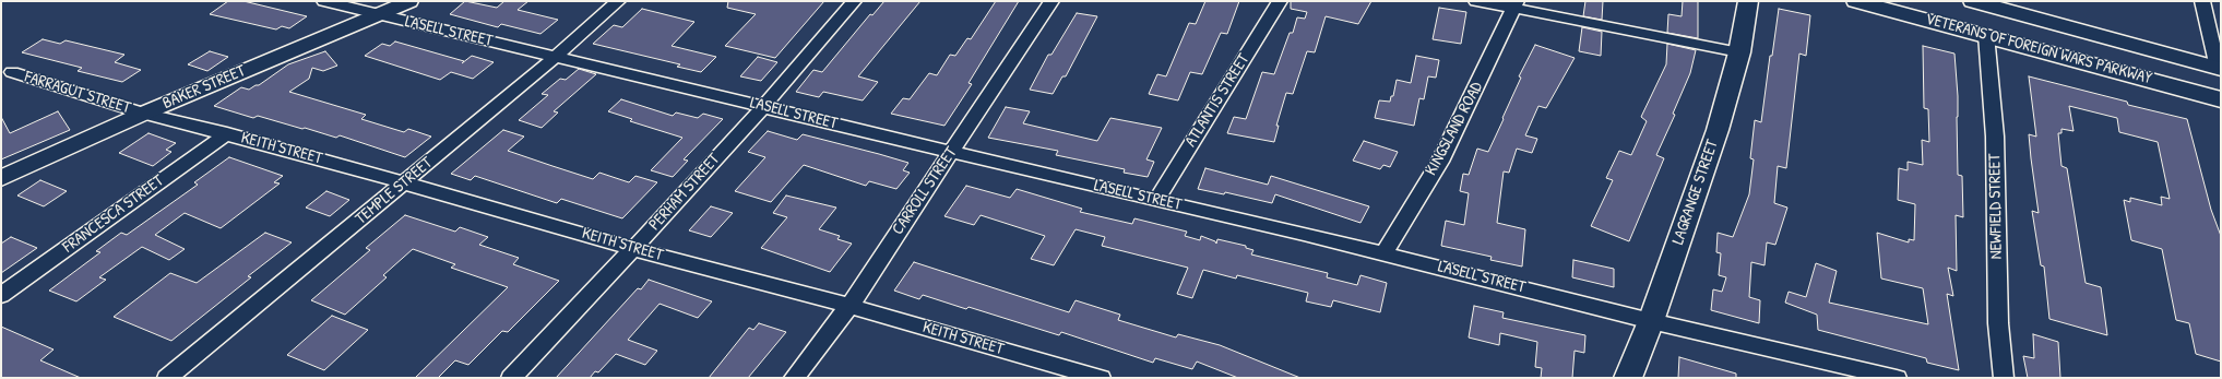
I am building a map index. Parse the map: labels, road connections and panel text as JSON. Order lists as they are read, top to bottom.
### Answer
{
  "streets": {
    "main road": ["VETERANS OF FOREIGN WARS PARKWAY", "LAGRANGE STREET"],
    "street": [
      "LASELL STREET",
      "BAKER STREET",
      "FARRAGUT STREET",
      "ATLANTIS STREET",
      "KINGSLAND ROAD",
      "KEITH STREET",
      "TEMPLE STREET",
      "CARROLL STREET",
      "PERHAM STREET",
      "NEWFIELD STREET",
      "FRANCESCA STREET"
    ]
  },
  "crossings": [
    ["LASELL STREET", "BAKER STREET"],
    ["LASELL STREET", "ATLANTIS STREET"],
    ["LASELL STREET", "KINGSLAND ROAD"],
    ["LASELL STREET", "TEMPLE STREET"],
    ["LASELL STREET", "CARROLL STREET"],
    ["LASELL STREET", "PERHAM STREET"],
    ["LASELL STREET", "LAGRANGE STREET"],
    ["VETERANS OF FOREIGN WARS PARKWAY", "NEWFIELD STREET"],
    ["BAKER STREET", "FARRAGUT STREET"],
    ["BAKER STREET", "KEITH STREET"],
    ["FARRAGUT STREET", "KEITH STREET"],
    ["KEITH STREET", "TEMPLE STREET"],
    ["KEITH STREET", "CARROLL STREET"],
    ["KEITH STREET", "PERHAM STREET"],
    ["KEITH STREET", "FRANCESCA STREET"]
  ]
}
